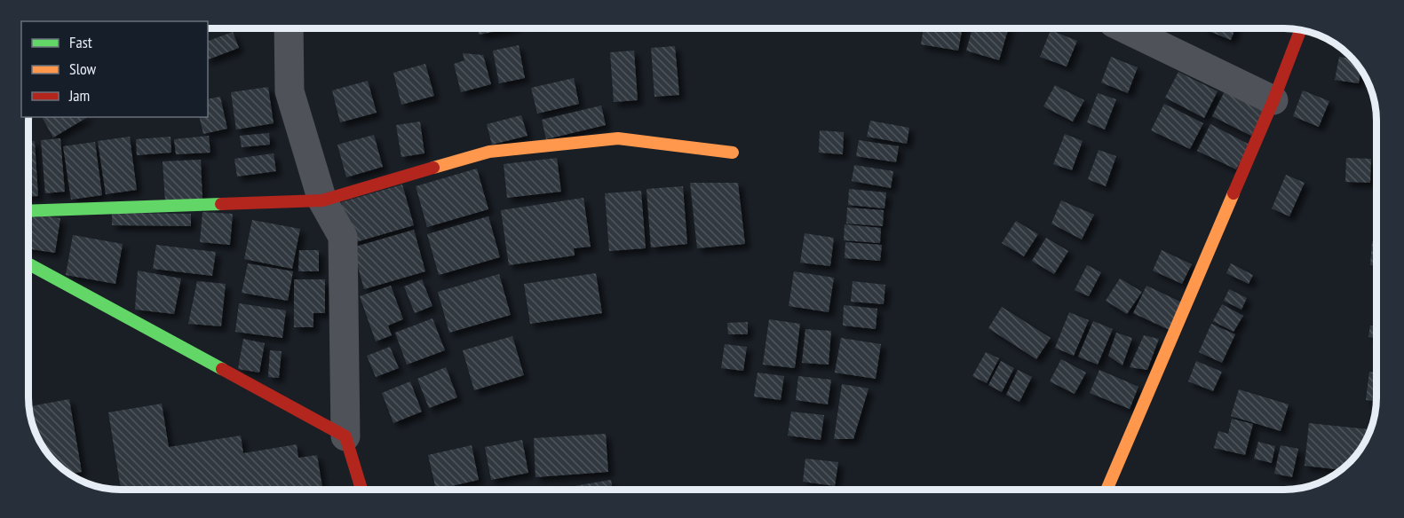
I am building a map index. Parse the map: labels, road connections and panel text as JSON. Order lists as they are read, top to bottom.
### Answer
{
  "legend": ["Fast", "Slow", "Jam"]
}
